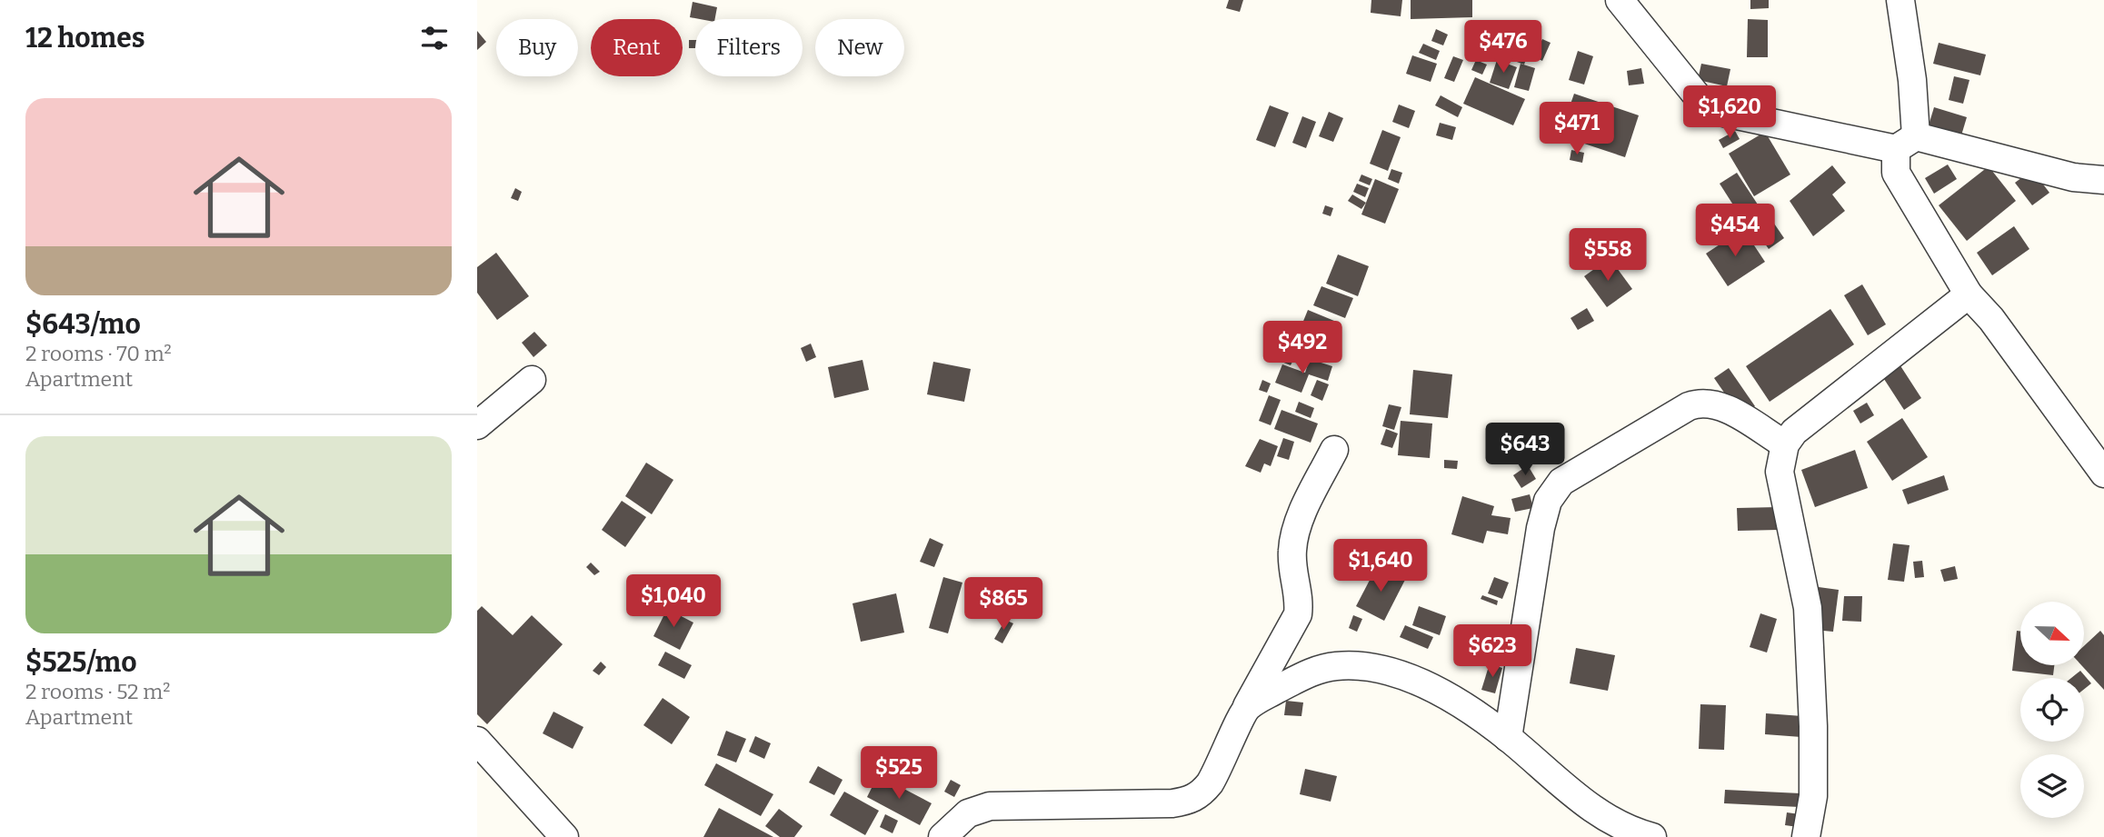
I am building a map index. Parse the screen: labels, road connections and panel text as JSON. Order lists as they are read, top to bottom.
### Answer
{
  "north": "right",
  "page": {
    "heading": "12 homes",
    "chip": [
      "Buy",
      "Rent",
      "Filters",
      "New"
    ],
    "price": [
      "$476",
      "$1,620",
      "$471",
      "$454",
      "$558",
      "$492",
      "$643",
      "$1,640",
      "$1,040",
      "$865",
      "$623",
      "$525"
    ],
    "list": [
      {
        "name": "$643/mo",
        "note": "2 rooms · 70 m² · Apartment"
      },
      {
        "name": "$525/mo",
        "note": "2 rooms · 52 m² · Apartment"
      }
    ]
  }
}
